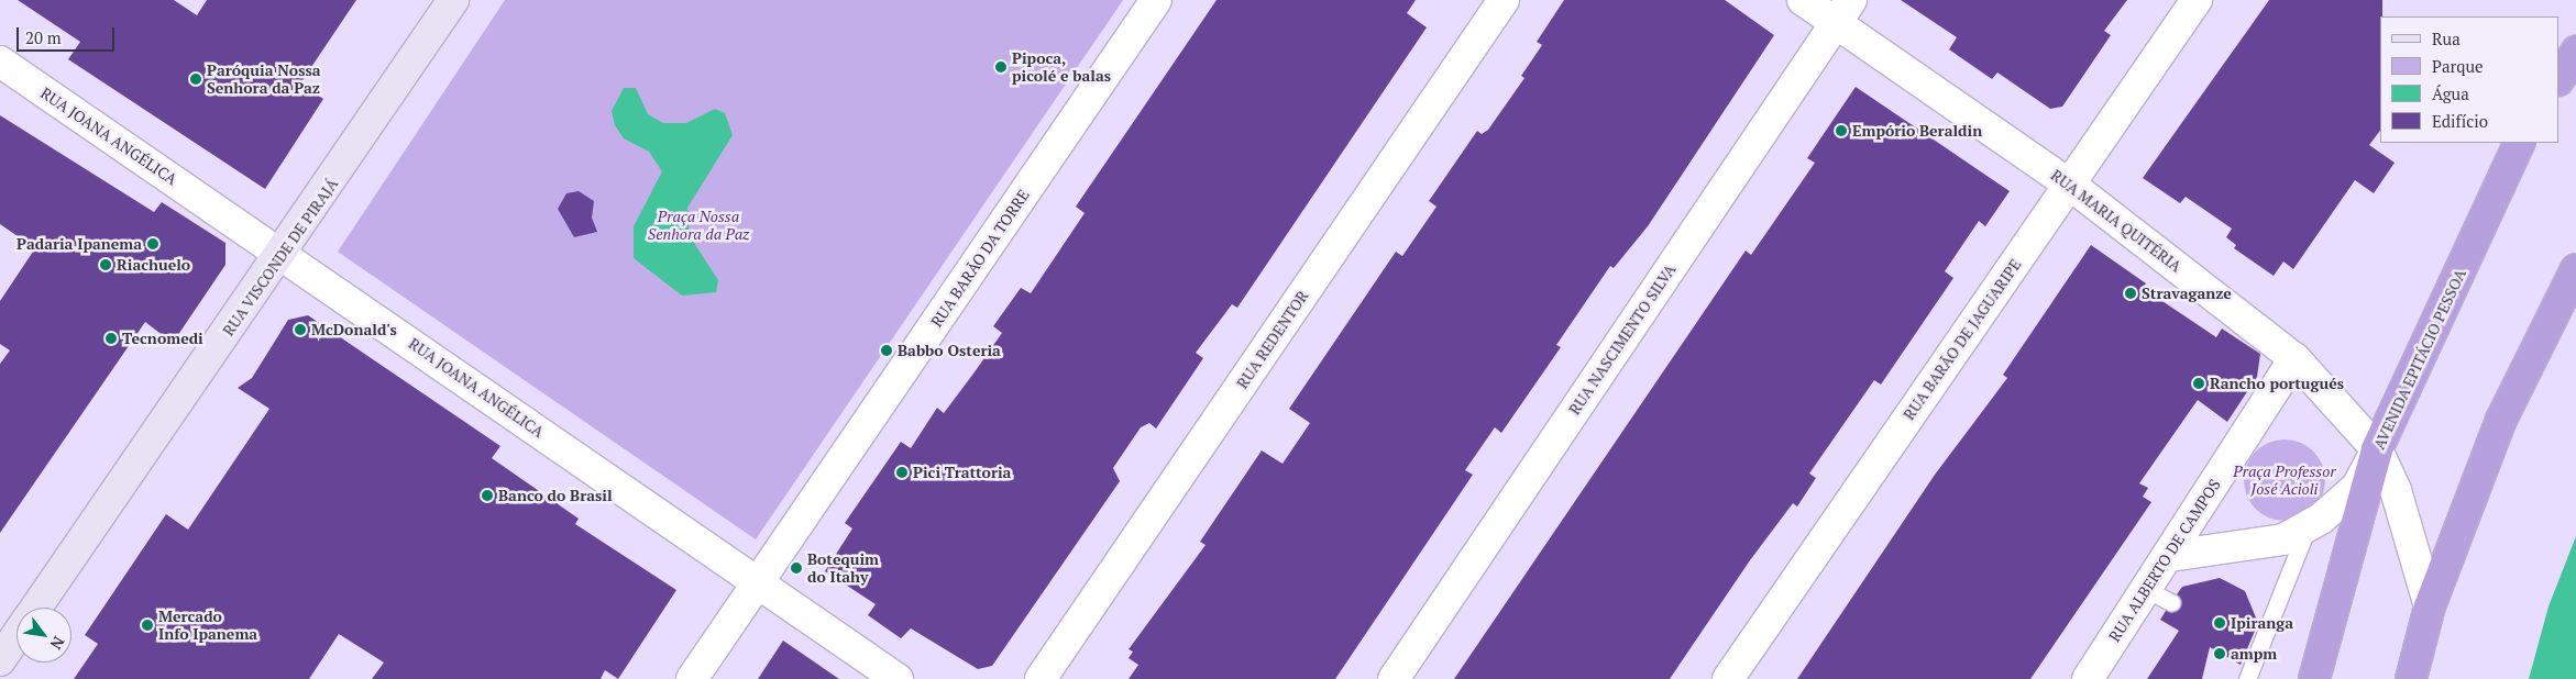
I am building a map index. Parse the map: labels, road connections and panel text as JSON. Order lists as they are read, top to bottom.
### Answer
{
  "streets": {
    "highway": ["AVENIDA EPITÁCIO PESSOA"],
    "main road": ["RUA VISCONDE DE PIRAJÁ"],
    "street": [
      "RUA JOANA ANGÉLICA",
      "RUA MARIA QUITÉRIA",
      "RUA BARÃO DA TORRE",
      "RUA REDENTOR",
      "RUA NASCIMENTO SILVA",
      "RUA BARÃO DE JAGUARIPE",
      "RUA ALBERTO DE CAMPOS"
    ]
  },
  "crossings": [
    ["RUA JOANA ANGÉLICA", "RUA VISCONDE DE PIRAJÁ"],
    ["RUA JOANA ANGÉLICA", "RUA BARÃO DA TORRE"],
    ["RUA MARIA QUITÉRIA", "RUA NASCIMENTO SILVA"],
    ["RUA MARIA QUITÉRIA", "RUA BARÃO DE JAGUARIPE"],
    ["RUA MARIA QUITÉRIA", "AVENIDA EPITÁCIO PESSOA"],
    ["RUA MARIA QUITÉRIA", "RUA ALBERTO DE CAMPOS"]
  ],
  "parks": ["Praça Nossa Senhora da Paz", "Praça Professor José Acioli"],
  "places": [
    "Pipoca, picolé e balas",
    "Paróquia Nossa Senhora da Paz",
    "Empório Beraldin",
    "Padaria Ipanema",
    "Riachuelo",
    "Stravaganze",
    "McDonald's",
    "Tecnomedi",
    "Babbo Osteria",
    "Rancho portugués",
    "Pici Trattoria",
    "Banco do Brasil",
    "Botequim do Itahy",
    "Ipiranga",
    "Mercado Info Ipanema",
    "ampm"
  ],
  "legend": [
    "Rua",
    "Parque",
    "Água",
    "Edifício"
  ],
  "scale_bar": "20 m",
  "north": "bottom right"
}
